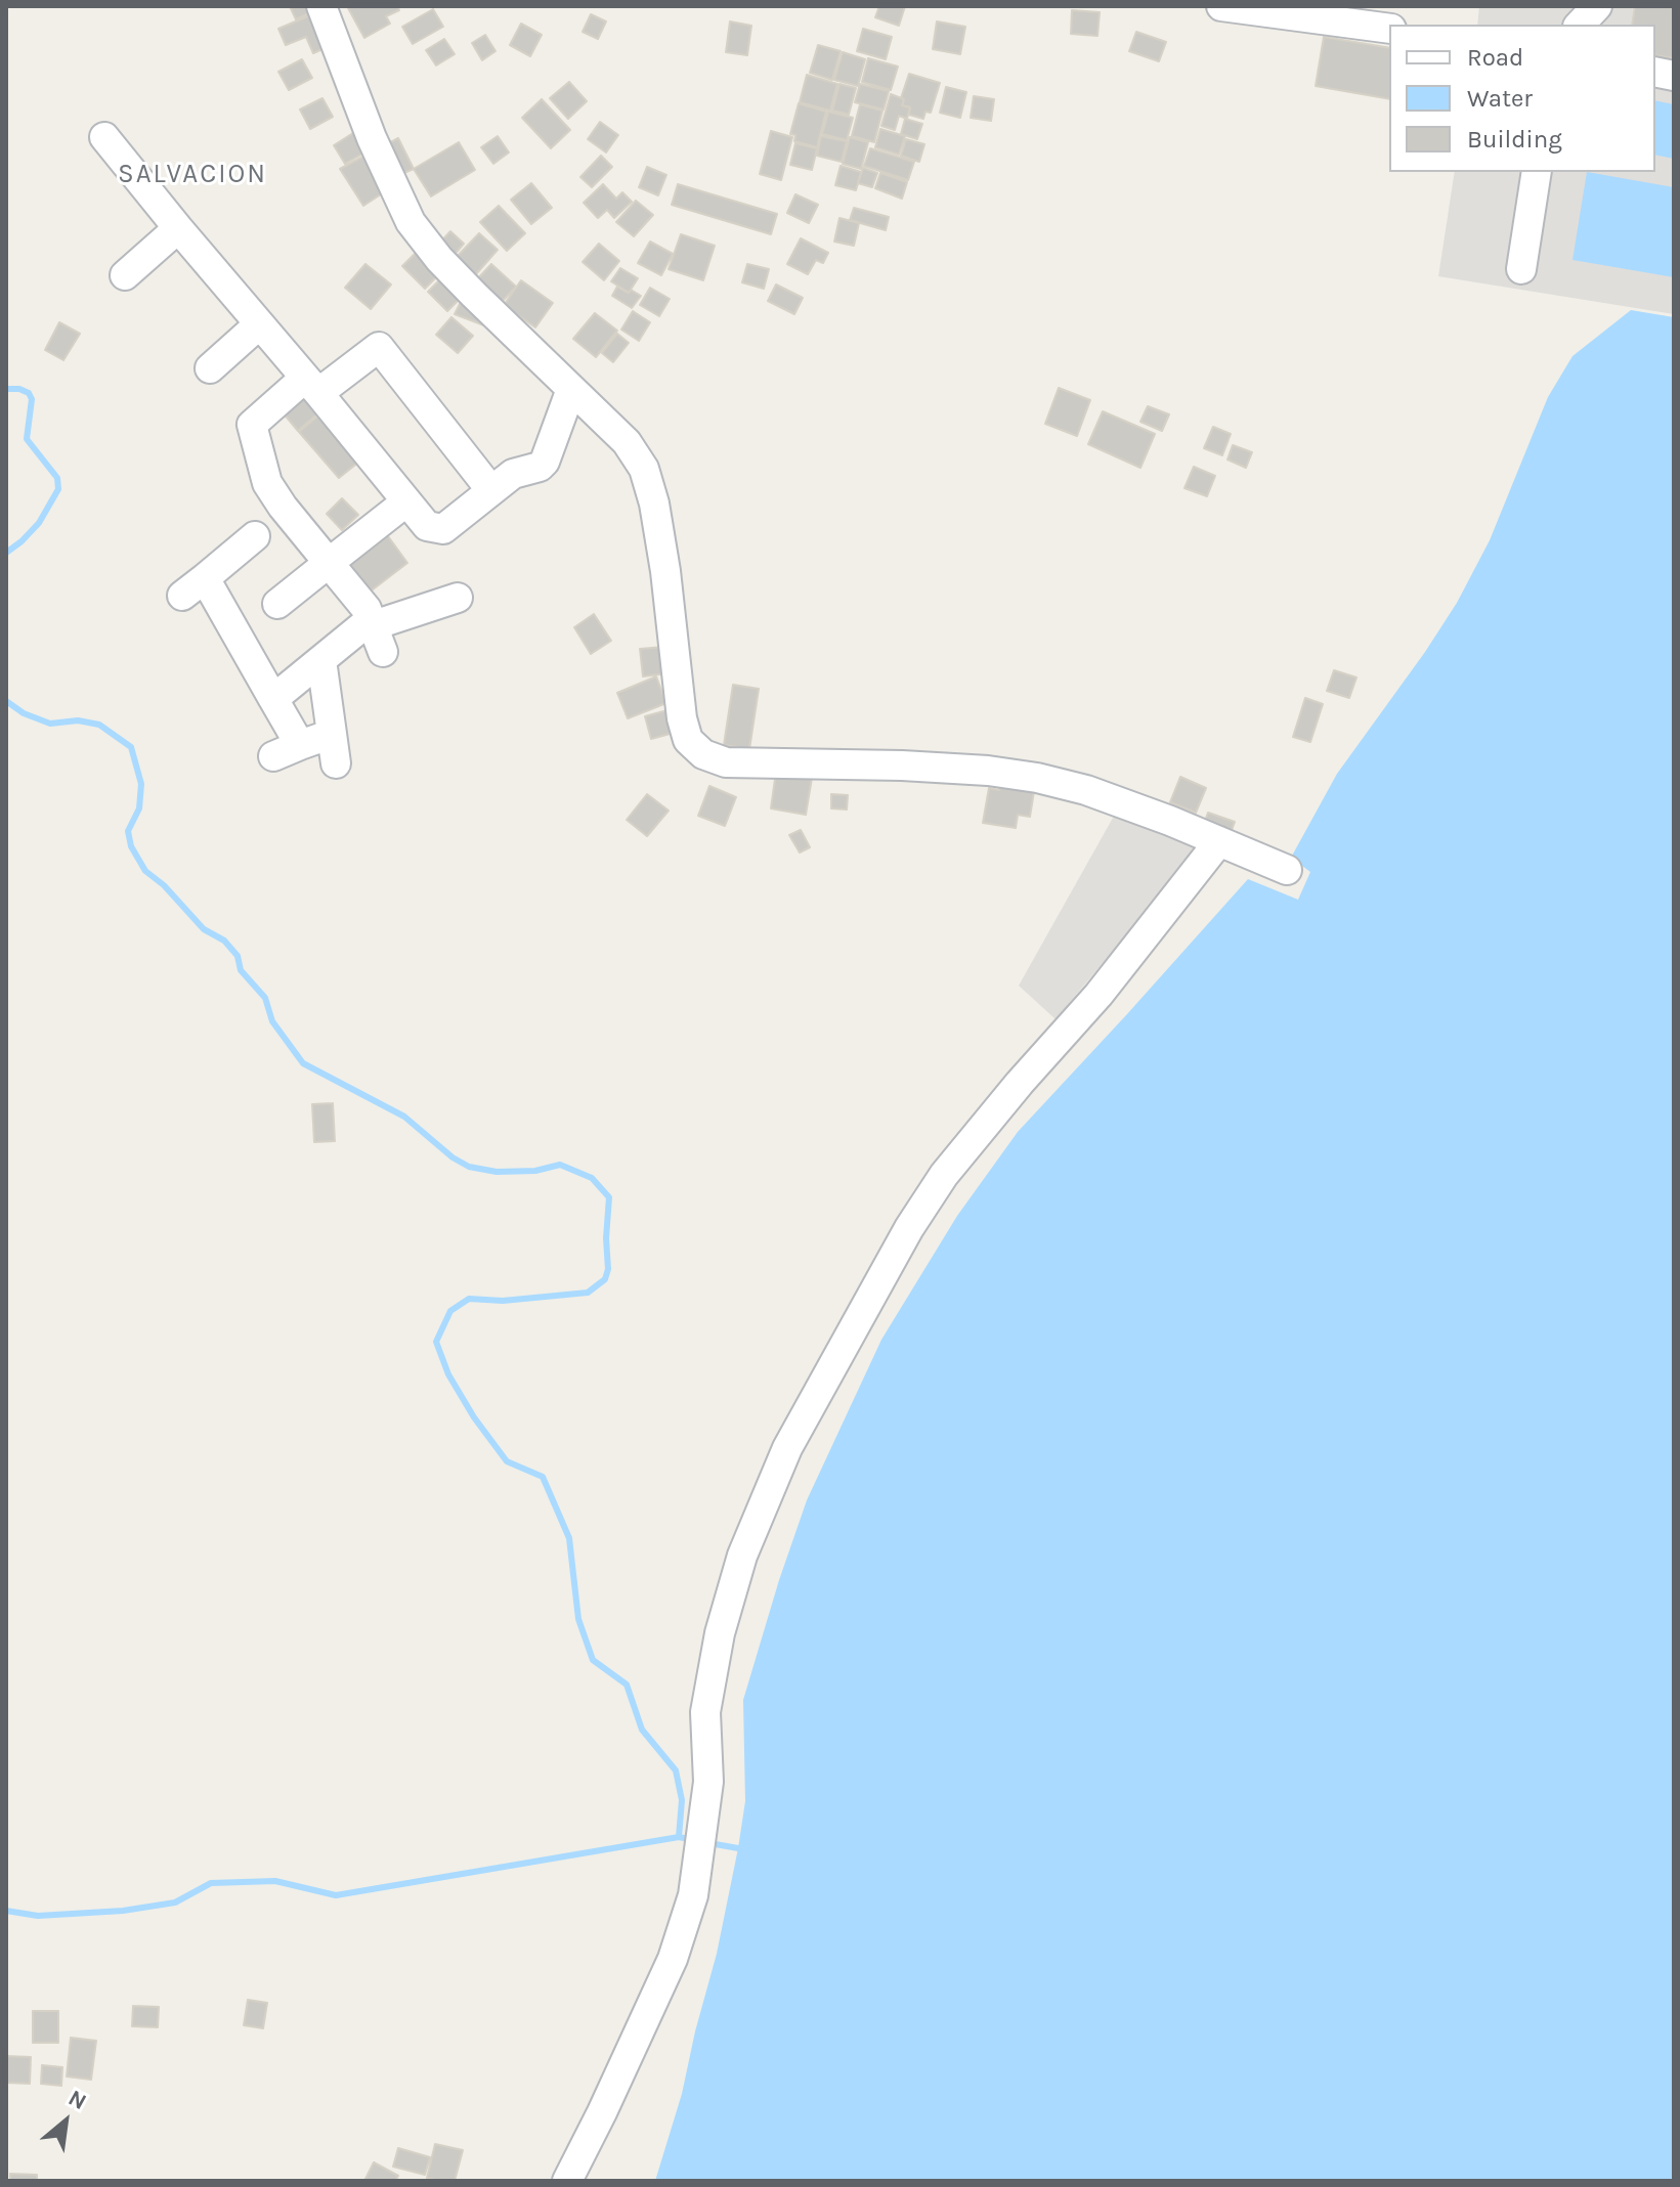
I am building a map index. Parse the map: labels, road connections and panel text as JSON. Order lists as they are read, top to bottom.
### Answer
{
  "districts": ["SALVACION"],
  "legend": ["Road", "Water", "Building"],
  "north": "top right"
}
